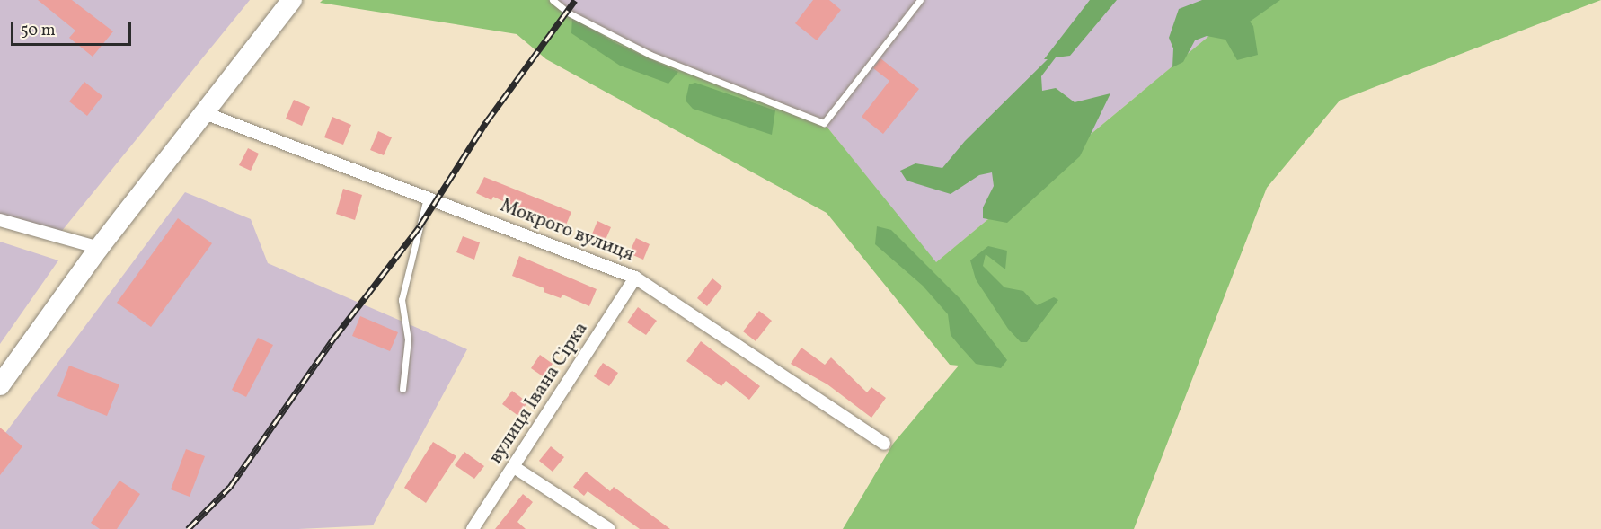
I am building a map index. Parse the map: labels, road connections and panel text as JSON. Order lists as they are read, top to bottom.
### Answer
{
  "streets": {
    "street": ["Мокрого вулиця", "вулиця Івана Сірка"]
  },
  "crossings": [
    ["Мокрого вулиця", "вулиця Івана Сірка"]
  ],
  "scale_bar": "50 m"
}
